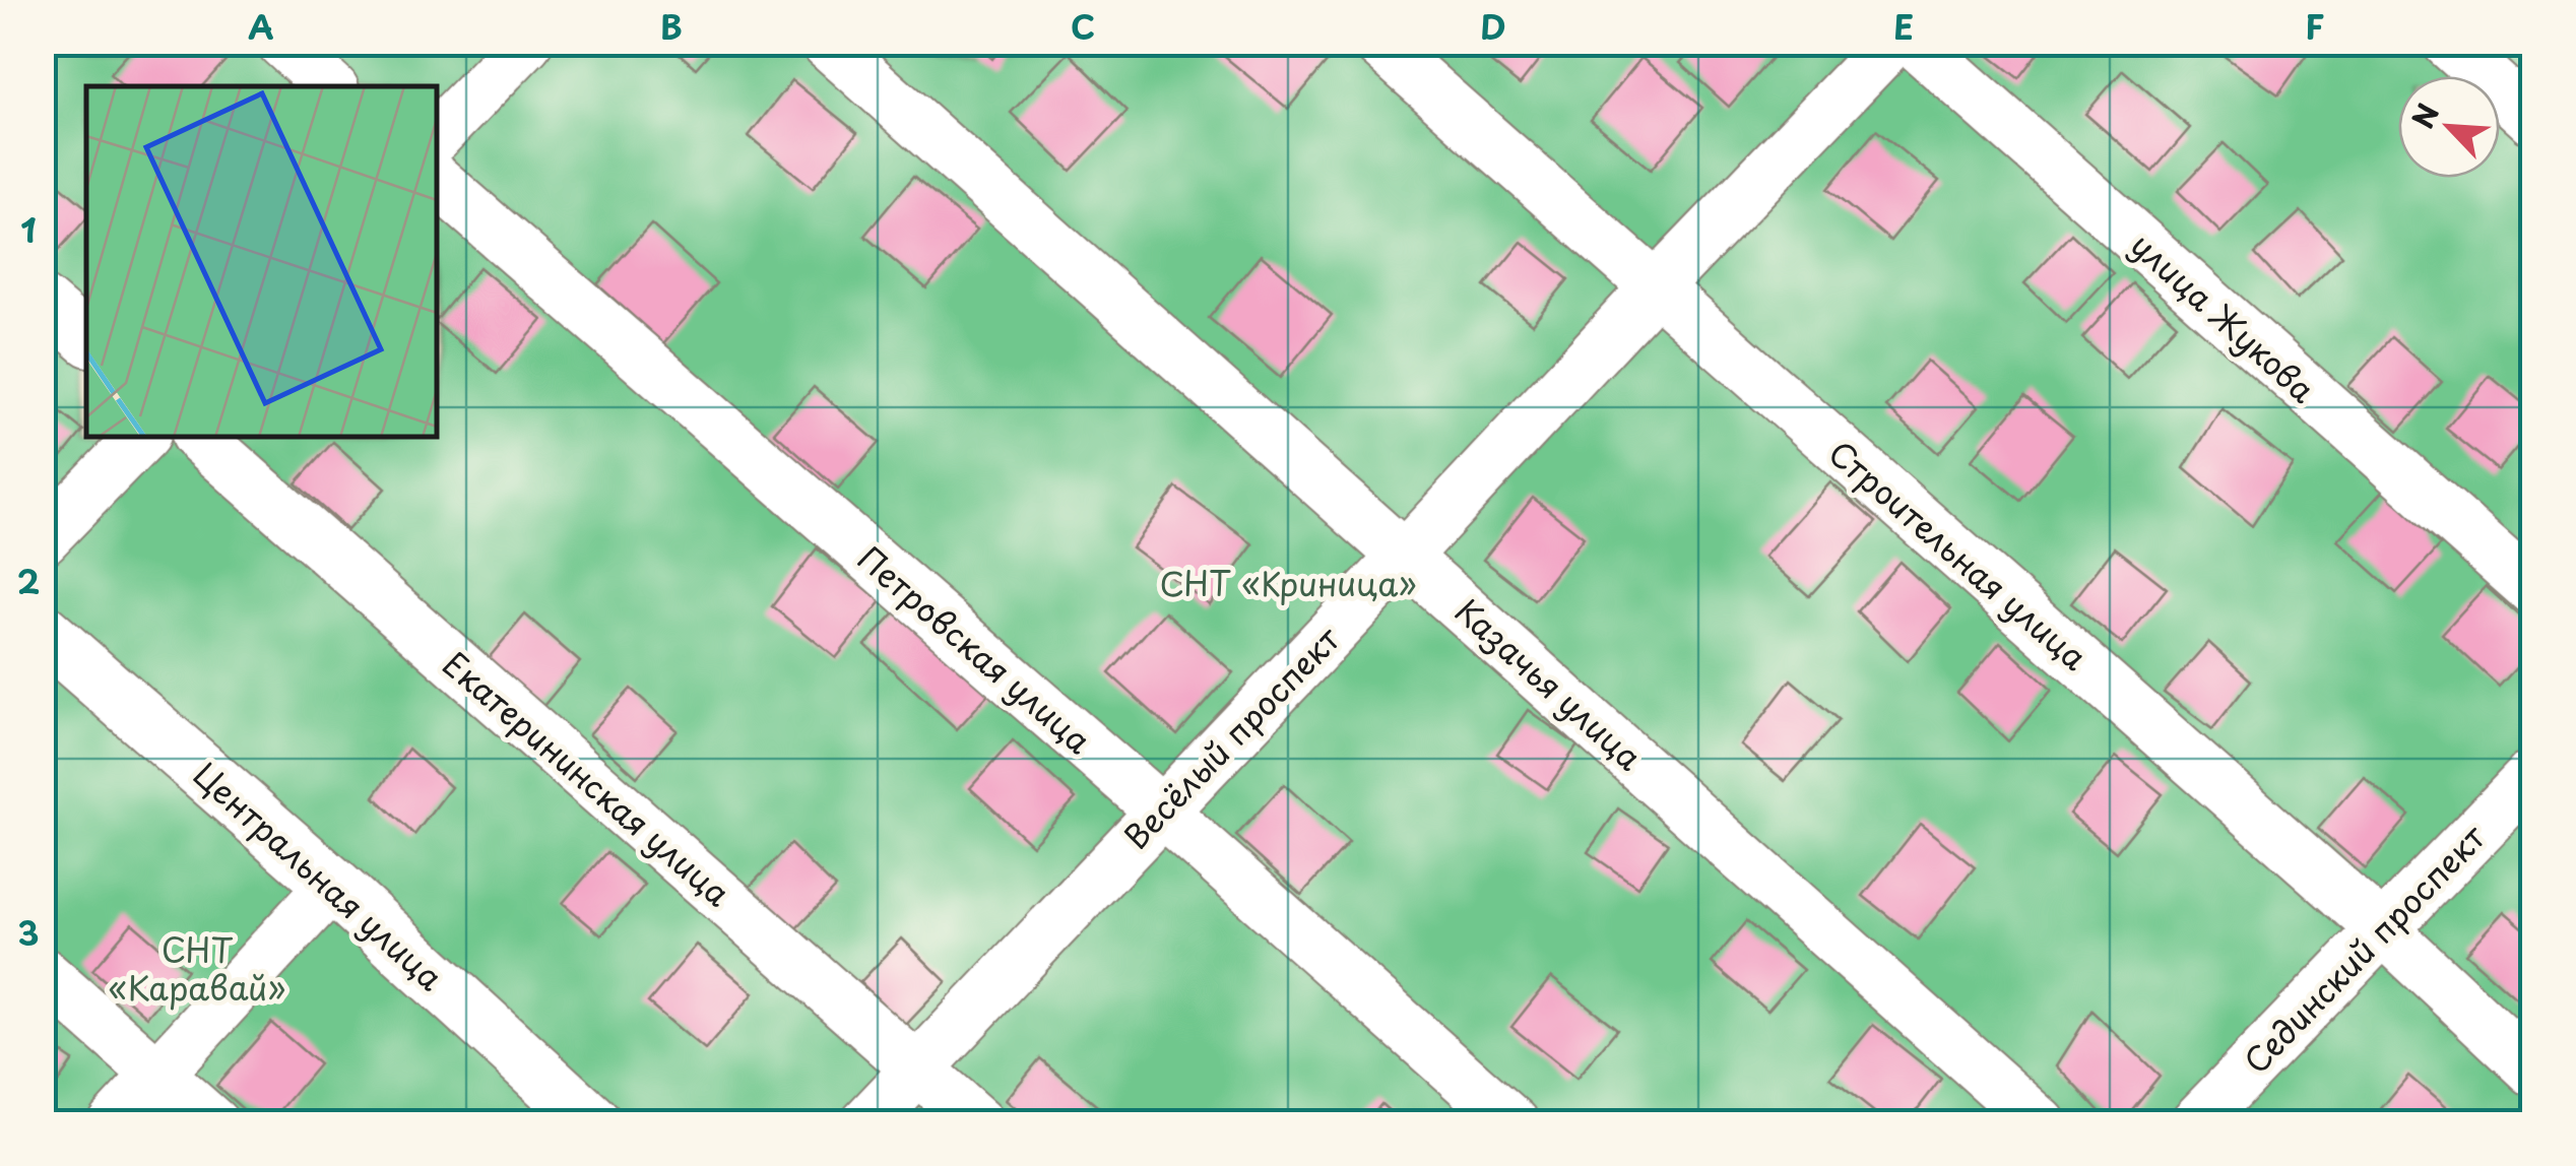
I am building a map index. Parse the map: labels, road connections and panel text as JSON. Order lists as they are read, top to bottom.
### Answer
{
  "streets": {
    "street": [
      "улица Жукова",
      "Строительная улица",
      "Петровская улица",
      "Казачья улица",
      "Весёлый проспект",
      "Екатерининская улица",
      "Центральная улица",
      "Сединский проспект"
    ]
  },
  "crossings": [
    ["Строительная улица", "Весёлый проспект"],
    ["Строительная улица", "Сединский проспект"],
    ["Петровская улица", "Весёлый проспект"],
    ["Казачья улица", "Весёлый проспект"],
    ["Весёлый проспект", "Екатерининская улица"]
  ],
  "parks": ["СНТ «Криница»", "СНТ «Каравай»"],
  "north": "top left",
  "grid": {
    "columns": [
      "A",
      "B",
      "C",
      "D",
      "E",
      "F"
    ],
    "rows": ["1", "2", "3"]
  }
}
